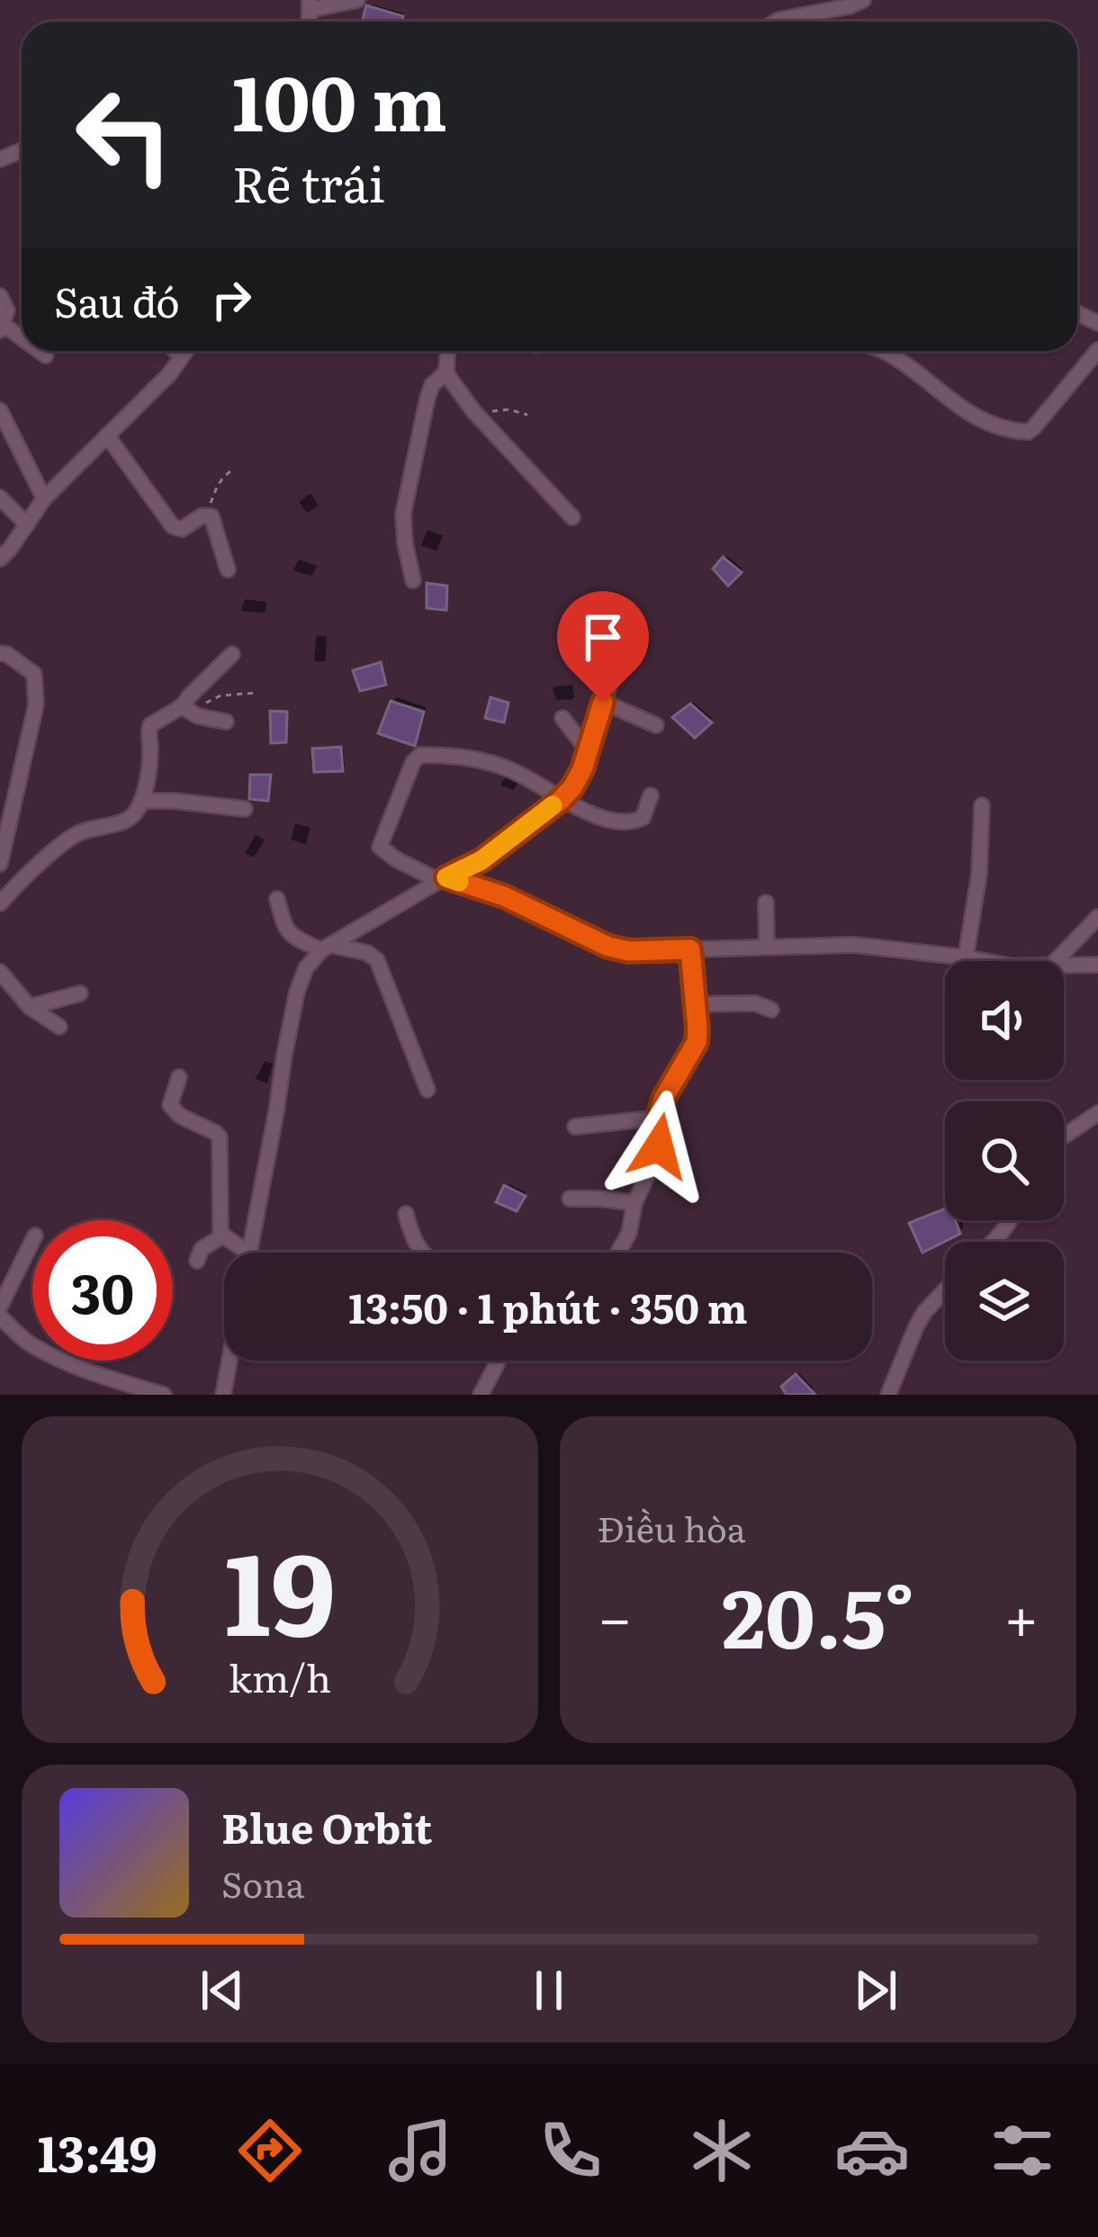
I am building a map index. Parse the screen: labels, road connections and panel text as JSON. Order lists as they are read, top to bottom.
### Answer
{
  "page": {
    "turn": ["100 m", "Rẽ trái"],
    "then": "Sau đó",
    "limit": "30",
    "trip": "13:50 · 1 phút · 350 m",
    "tile": "Điều hòa",
    "heat": ["−", "20.5°", "+"],
    "song": ["Blue Orbit", "Sona"],
    "tabs": "13:49",
    "gauge": ["19", "km/h"]
  }
}
